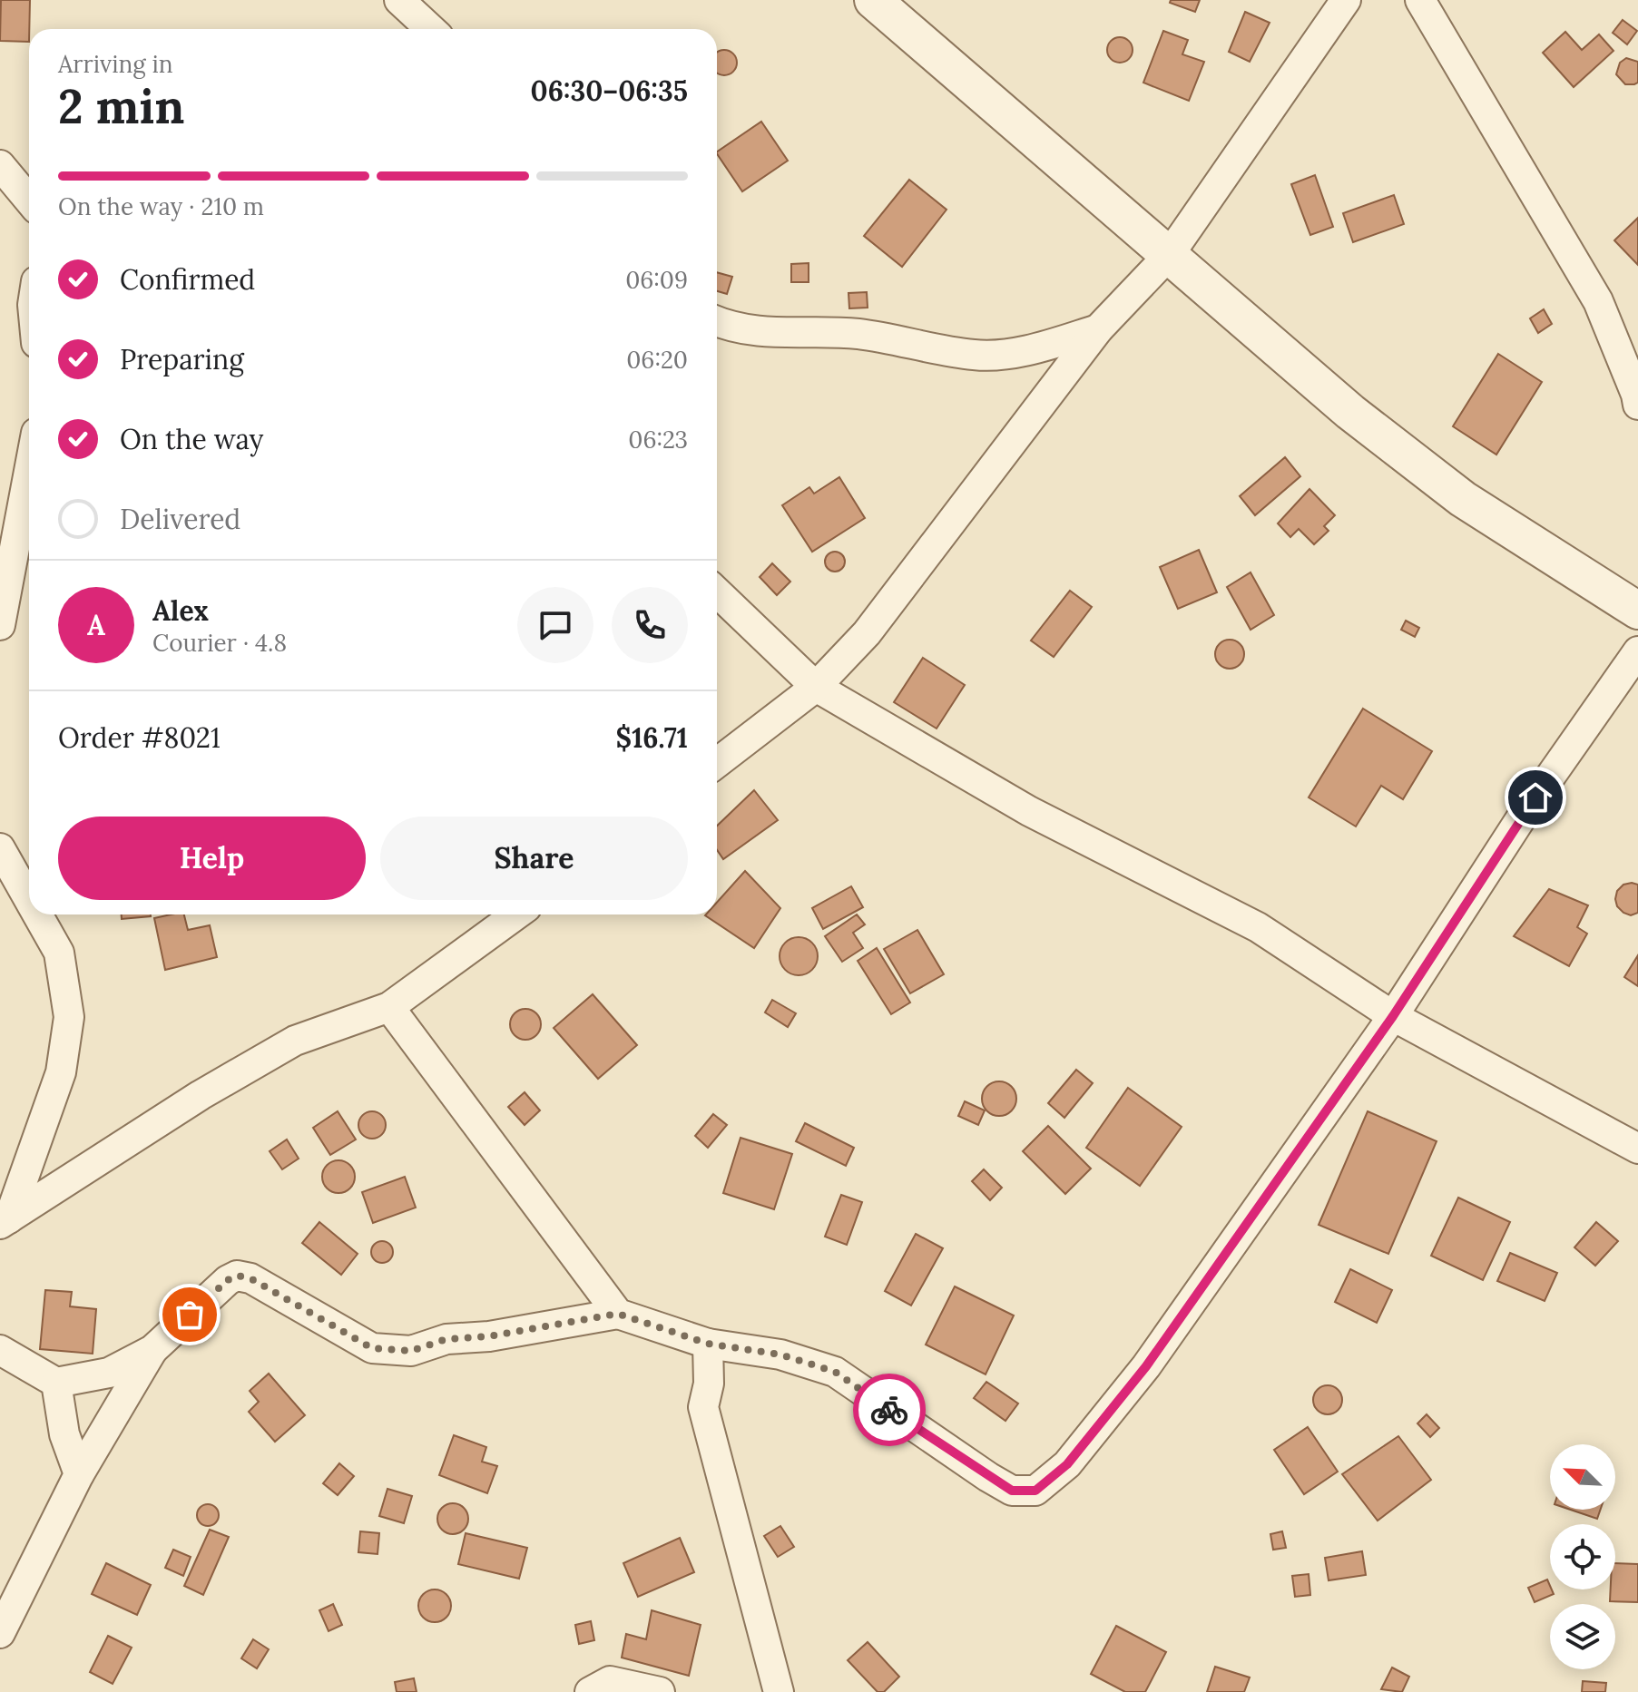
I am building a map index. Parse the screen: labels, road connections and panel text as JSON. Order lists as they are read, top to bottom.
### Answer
{
  "north": "top left",
  "page": {
    "heading": ["2 min", "Arriving in", "06:30–06:35"],
    "panel": [
      "Alex",
      "Courier · 4.8",
      "Order #8021",
      "$16.71"
    ],
    "bar": "On the way · 210 m",
    "list": [
      ["Confirmed", "06:09"],
      ["Preparing", "06:20"],
      ["On the way", "06:23"],
      "Delivered"
    ],
    "round": "A",
    "buttons": ["Help", "Share"]
  }
}
